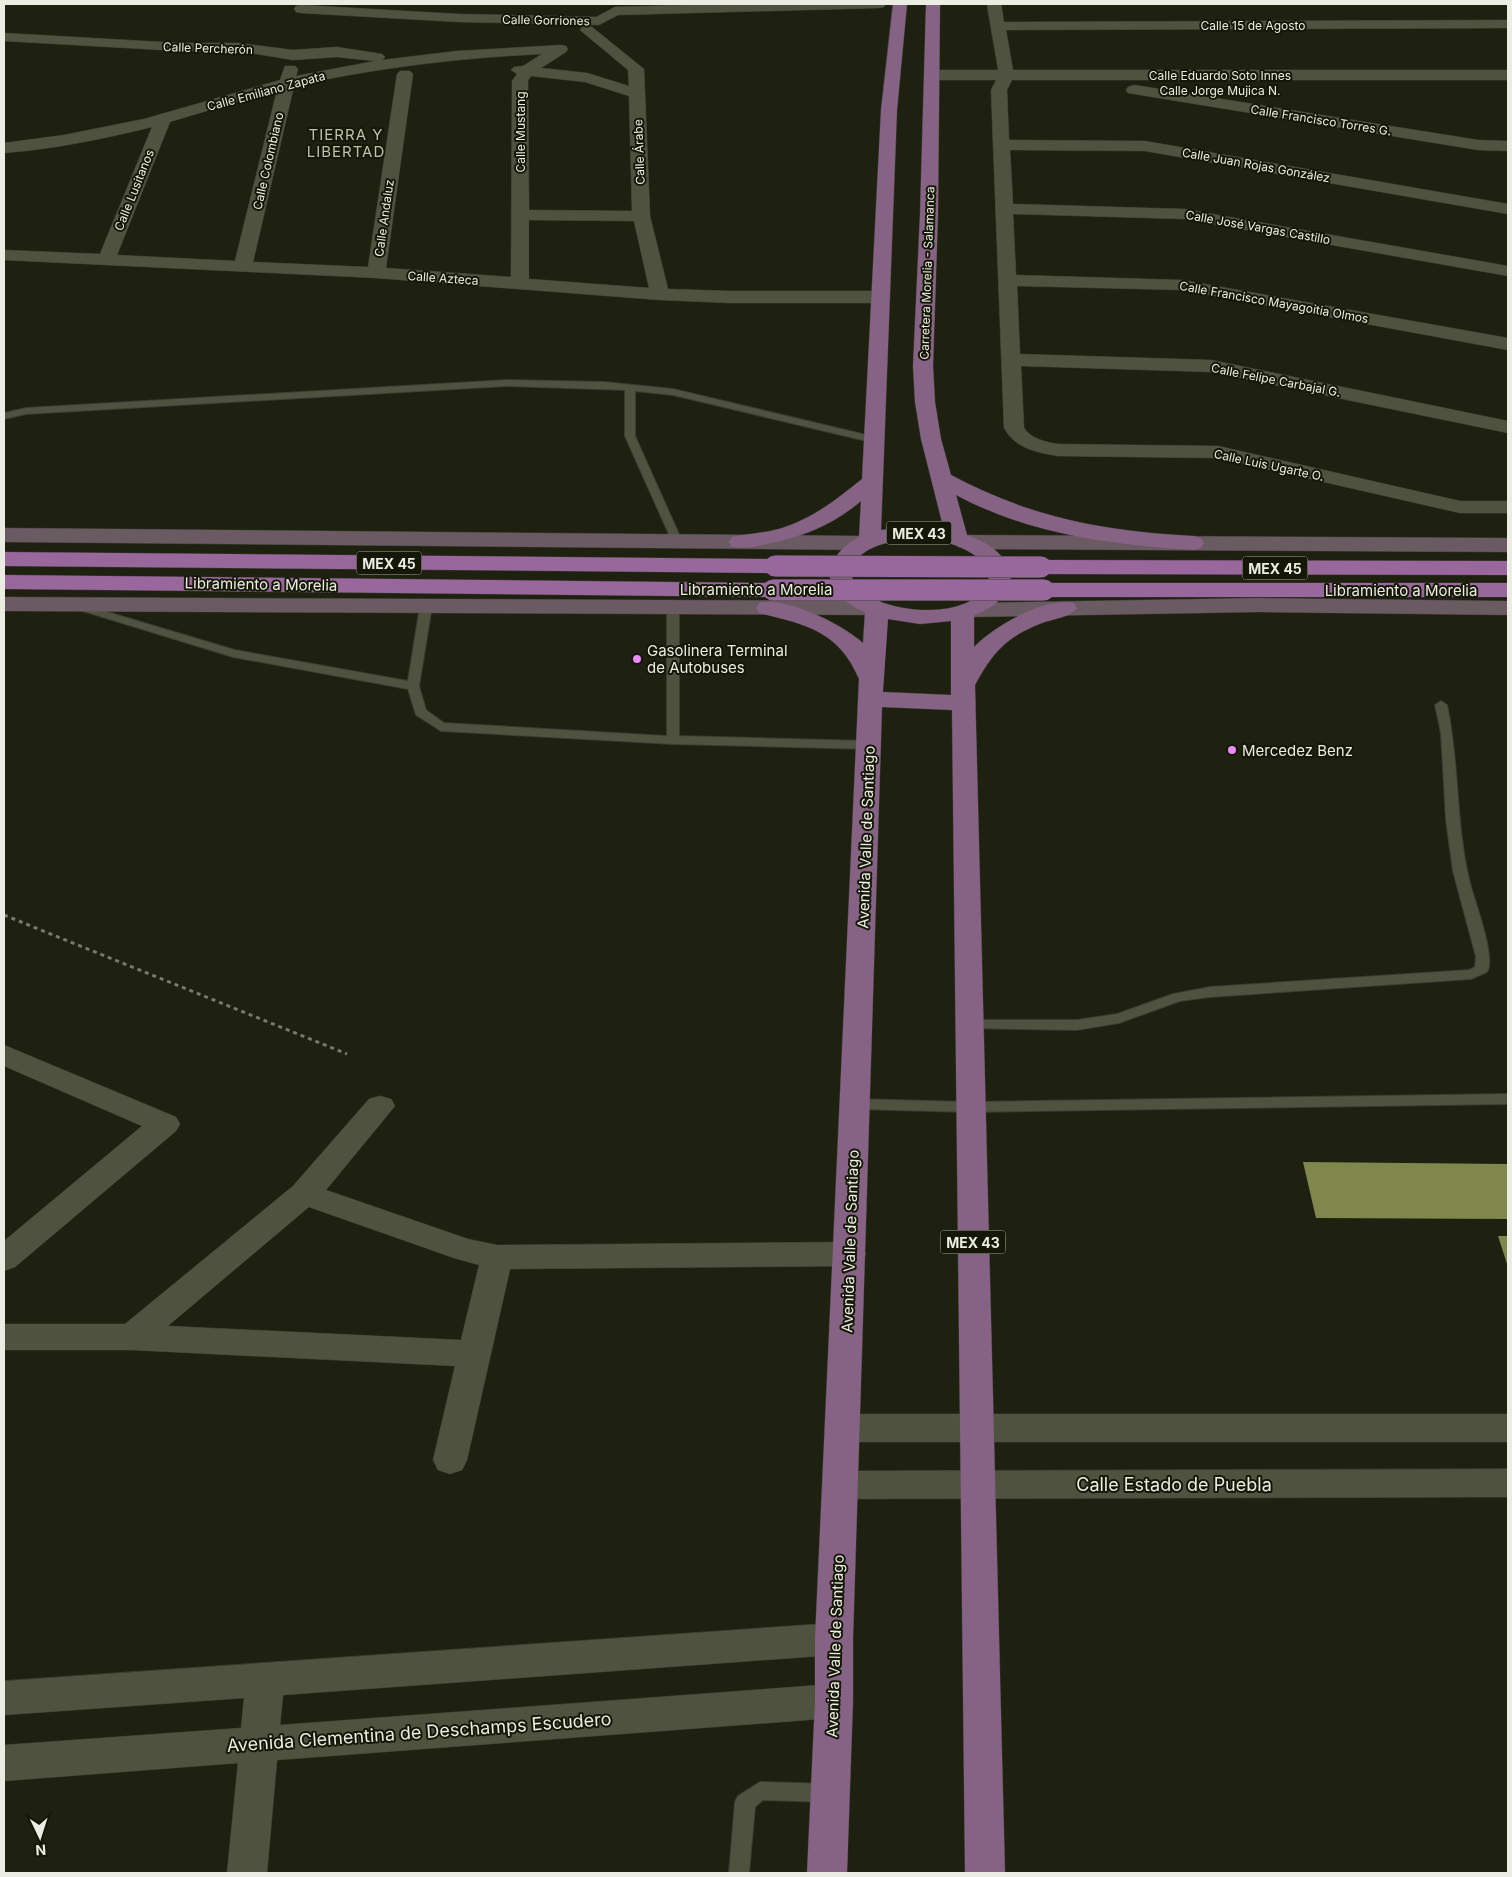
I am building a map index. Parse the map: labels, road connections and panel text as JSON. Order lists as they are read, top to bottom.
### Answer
{
  "streets": {
    "highway": ["MEX 45", "Libramiento a Morelia"],
    "main road": ["Carretera Morelia - Salamanca", "MEX 43", "Avenida Valle de Santiago"],
    "street": [
      "Calle Gorriones",
      "Calle 15 de Agosto",
      "Calle Percherón",
      "Calle Eduardo Soto Innes",
      "Calle Jorge Mujica N.",
      "Calle Emiliano Zapata",
      "Calle Francisco Torres G.",
      "Calle Mustang",
      "Calle Árabe",
      "Calle Colombiano",
      "Calle Juan Rojas González",
      "Calle Lusitanos",
      "Calle Andaluz",
      "Calle José Vargas Castillo",
      "Calle Azteca",
      "Calle Francisco Mayagoitia Olmos",
      "Calle Felipe Carbajal G.",
      "Calle Luis Ugarte O.",
      "Calle Estado de Puebla",
      "Avenida Clementina de Deschamps Escudero"
    ]
  },
  "crossings": [
    ["Calle Gorriones", "Calle Mustang"],
    ["Calle Gorriones", "Calle Árabe"],
    ["Calle Percherón", "Calle Emiliano Zapata"],
    ["Calle Percherón", "Calle Colombiano"],
    ["Calle Percherón", "Calle Andaluz"],
    ["Calle Eduardo Soto Innes", "Carretera Morelia - Salamanca"],
    ["Calle Jorge Mujica N.", "Calle Francisco Torres G."],
    ["Calle Emiliano Zapata", "Calle Mustang"],
    ["Calle Emiliano Zapata", "Calle Colombiano"],
    ["Calle Emiliano Zapata", "Calle Lusitanos"],
    ["Calle Mustang", "Calle Árabe"],
    ["Calle Mustang", "Calle Azteca"],
    ["Calle Árabe", "Calle Azteca"],
    ["Calle Colombiano", "Calle Azteca"],
    ["Calle Lusitanos", "Calle Azteca"],
    ["Calle Andaluz", "Calle Azteca"],
    ["Carretera Morelia - Salamanca", "MEX 43"],
    ["Calle Azteca", "MEX 43"],
    ["Calle Felipe Carbajal G.", "Calle Luis Ugarte O."],
    ["MEX 43", "Avenida Valle de Santiago"],
    ["MEX 43", "Calle Estado de Puebla"],
    ["Avenida Valle de Santiago", "Calle Estado de Puebla"],
    ["Avenida Valle de Santiago", "Avenida Clementina de Deschamps Escudero"]
  ],
  "districts": ["TIERRA Y LIBERTAD"],
  "places": ["Gasolinera Terminal de Autobuses", "Mercedez Benz"],
  "north": "bottom"
}
